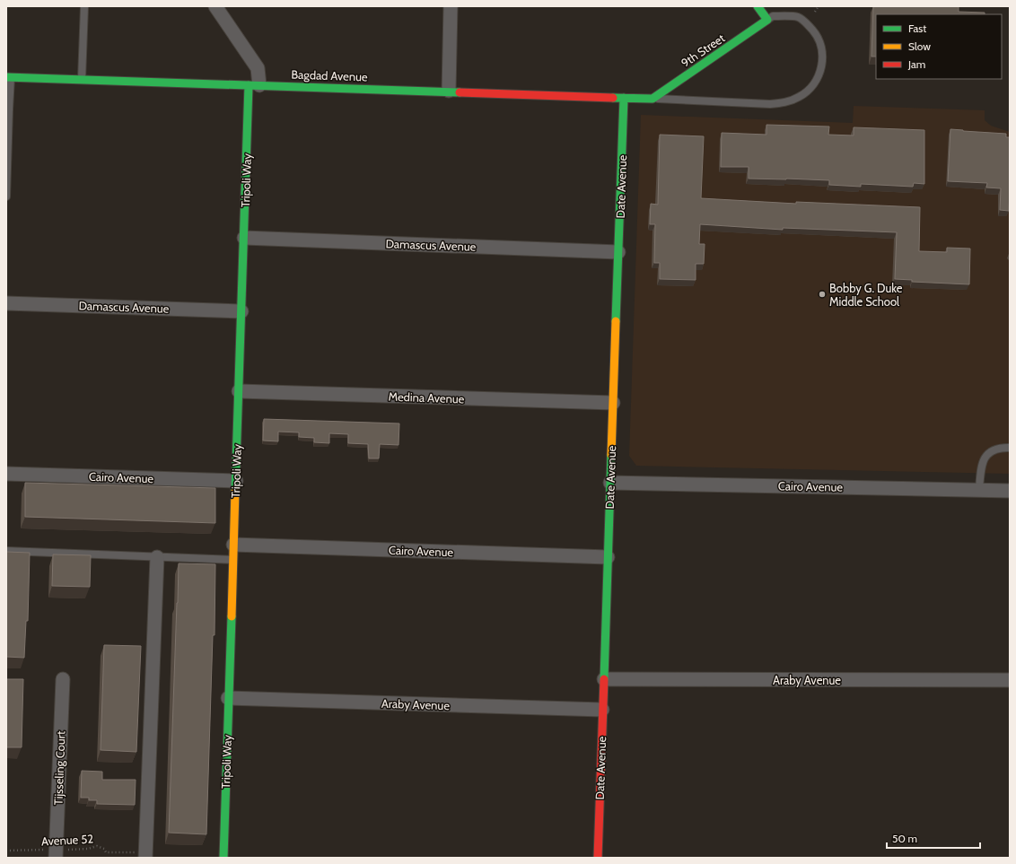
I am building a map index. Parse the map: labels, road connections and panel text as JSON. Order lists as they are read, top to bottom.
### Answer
{
  "streets": {
    "street": [
      "9th Street",
      "Bagdad Avenue",
      "Tripoli Way",
      "Date Avenue",
      "Damascus Avenue",
      "Medina Avenue",
      "Cairo Avenue",
      "Araby Avenue",
      "Tijsseling Court"
    ],
    "path": ["Avenue 52"]
  },
  "crossings": [
    ["9th Street", "Bagdad Avenue"],
    ["Bagdad Avenue", "Tripoli Way"],
    ["Bagdad Avenue", "Date Avenue"],
    ["Tripoli Way", "Damascus Avenue"],
    ["Tripoli Way", "Medina Avenue"],
    ["Tripoli Way", "Cairo Avenue"],
    ["Tripoli Way", "Araby Avenue"],
    ["Date Avenue", "Damascus Avenue"],
    ["Date Avenue", "Medina Avenue"],
    ["Date Avenue", "Cairo Avenue"],
    ["Date Avenue", "Araby Avenue"],
    ["Tijsseling Court", "Avenue 52"]
  ],
  "places": ["Bobby G. Duke Middle School"],
  "legend": ["Fast", "Slow", "Jam"],
  "scale_bar": "50 m"
}
